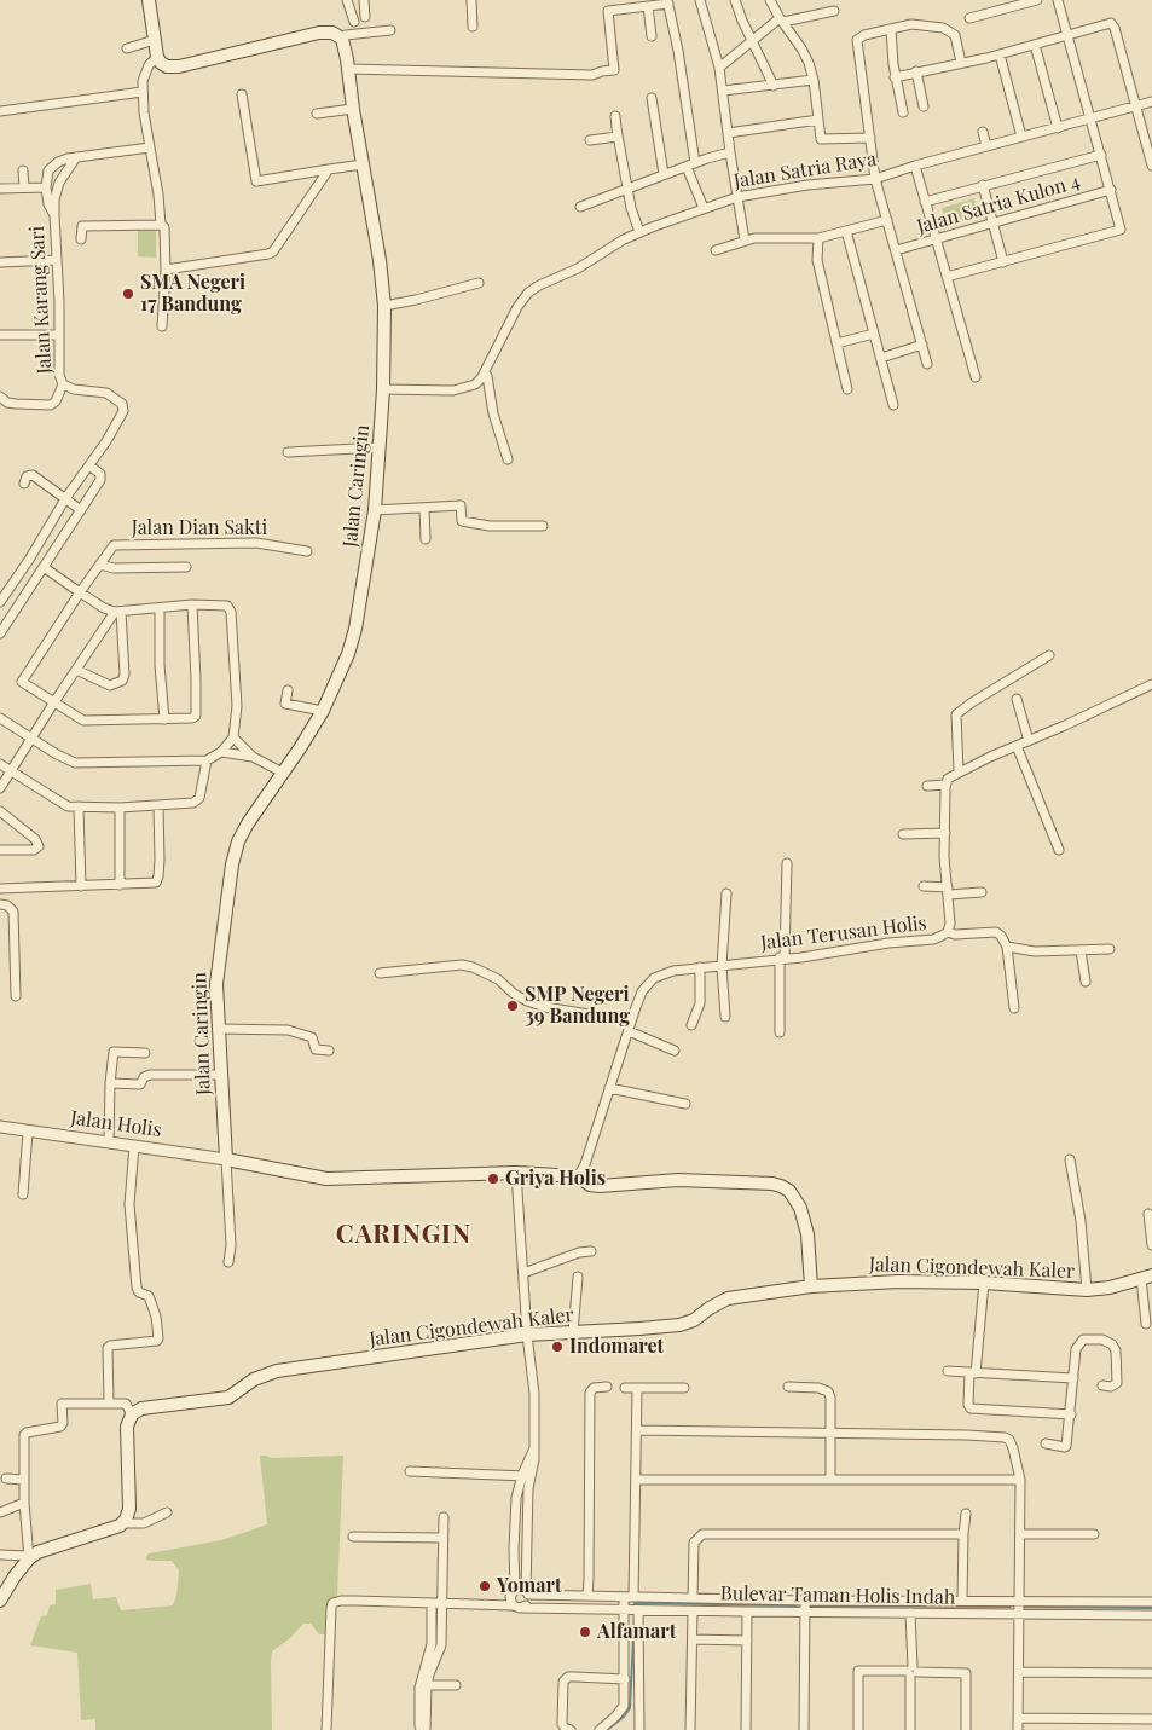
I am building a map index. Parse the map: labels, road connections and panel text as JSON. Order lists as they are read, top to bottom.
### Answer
{
  "streets": {
    "main road": ["Jalan Caringin", "Jalan Cigondewah Kaler"],
    "street": [
      "Jalan Satria Raya",
      "Jalan Satria Kulon 4",
      "Jalan Karang Sari",
      "Jalan Dian Sakti",
      "Jalan Terusan Holis",
      "Jalan Holis",
      "Bulevar Taman Holis Indah"
    ]
  },
  "crossings": [
    ["Jalan Satria Raya", "Jalan Caringin"],
    ["Jalan Caringin", "Jalan Holis"]
  ],
  "districts": ["CARINGIN"],
  "places": [
    "SMA Negeri 17 Bandung",
    "SMP Negeri 39 Bandung",
    "Griya Holis",
    "Indomaret",
    "Yomart",
    "Alfamart"
  ]
}
